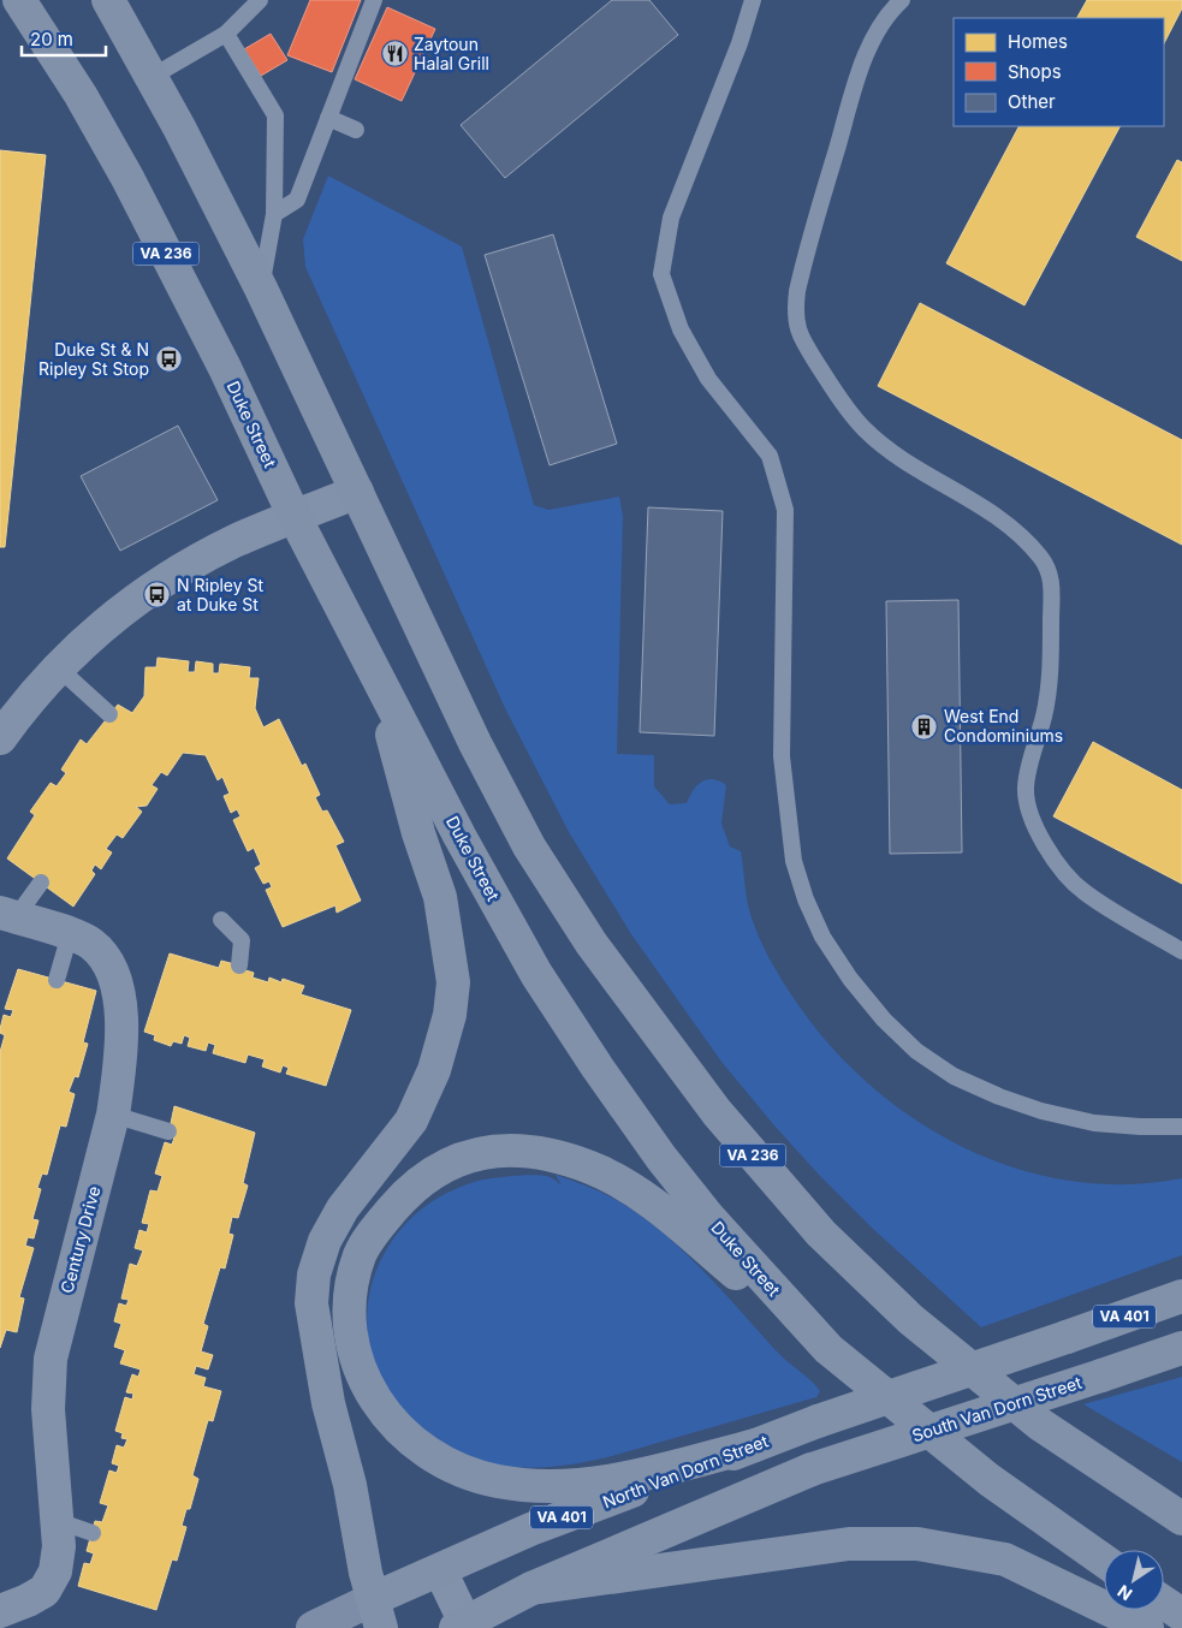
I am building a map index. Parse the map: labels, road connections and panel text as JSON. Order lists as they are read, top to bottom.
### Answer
{
  "streets": {
    "main road": [
      "VA 236",
      "Duke Street",
      "VA 401",
      "South Van Dorn Street",
      "North Van Dorn Street"
    ],
    "street": ["Century Drive"]
  },
  "places": {
    "restaurant": ["Zaytoun Halal Grill"],
    "bus stop": ["Duke St & N Ripley St Stop", "N Ripley St at Duke St"],
    "building": ["West End Condominiums"]
  },
  "legend": ["Homes", "Shops", "Other"],
  "scale_bar": "20 m",
  "north": "bottom left"
}
